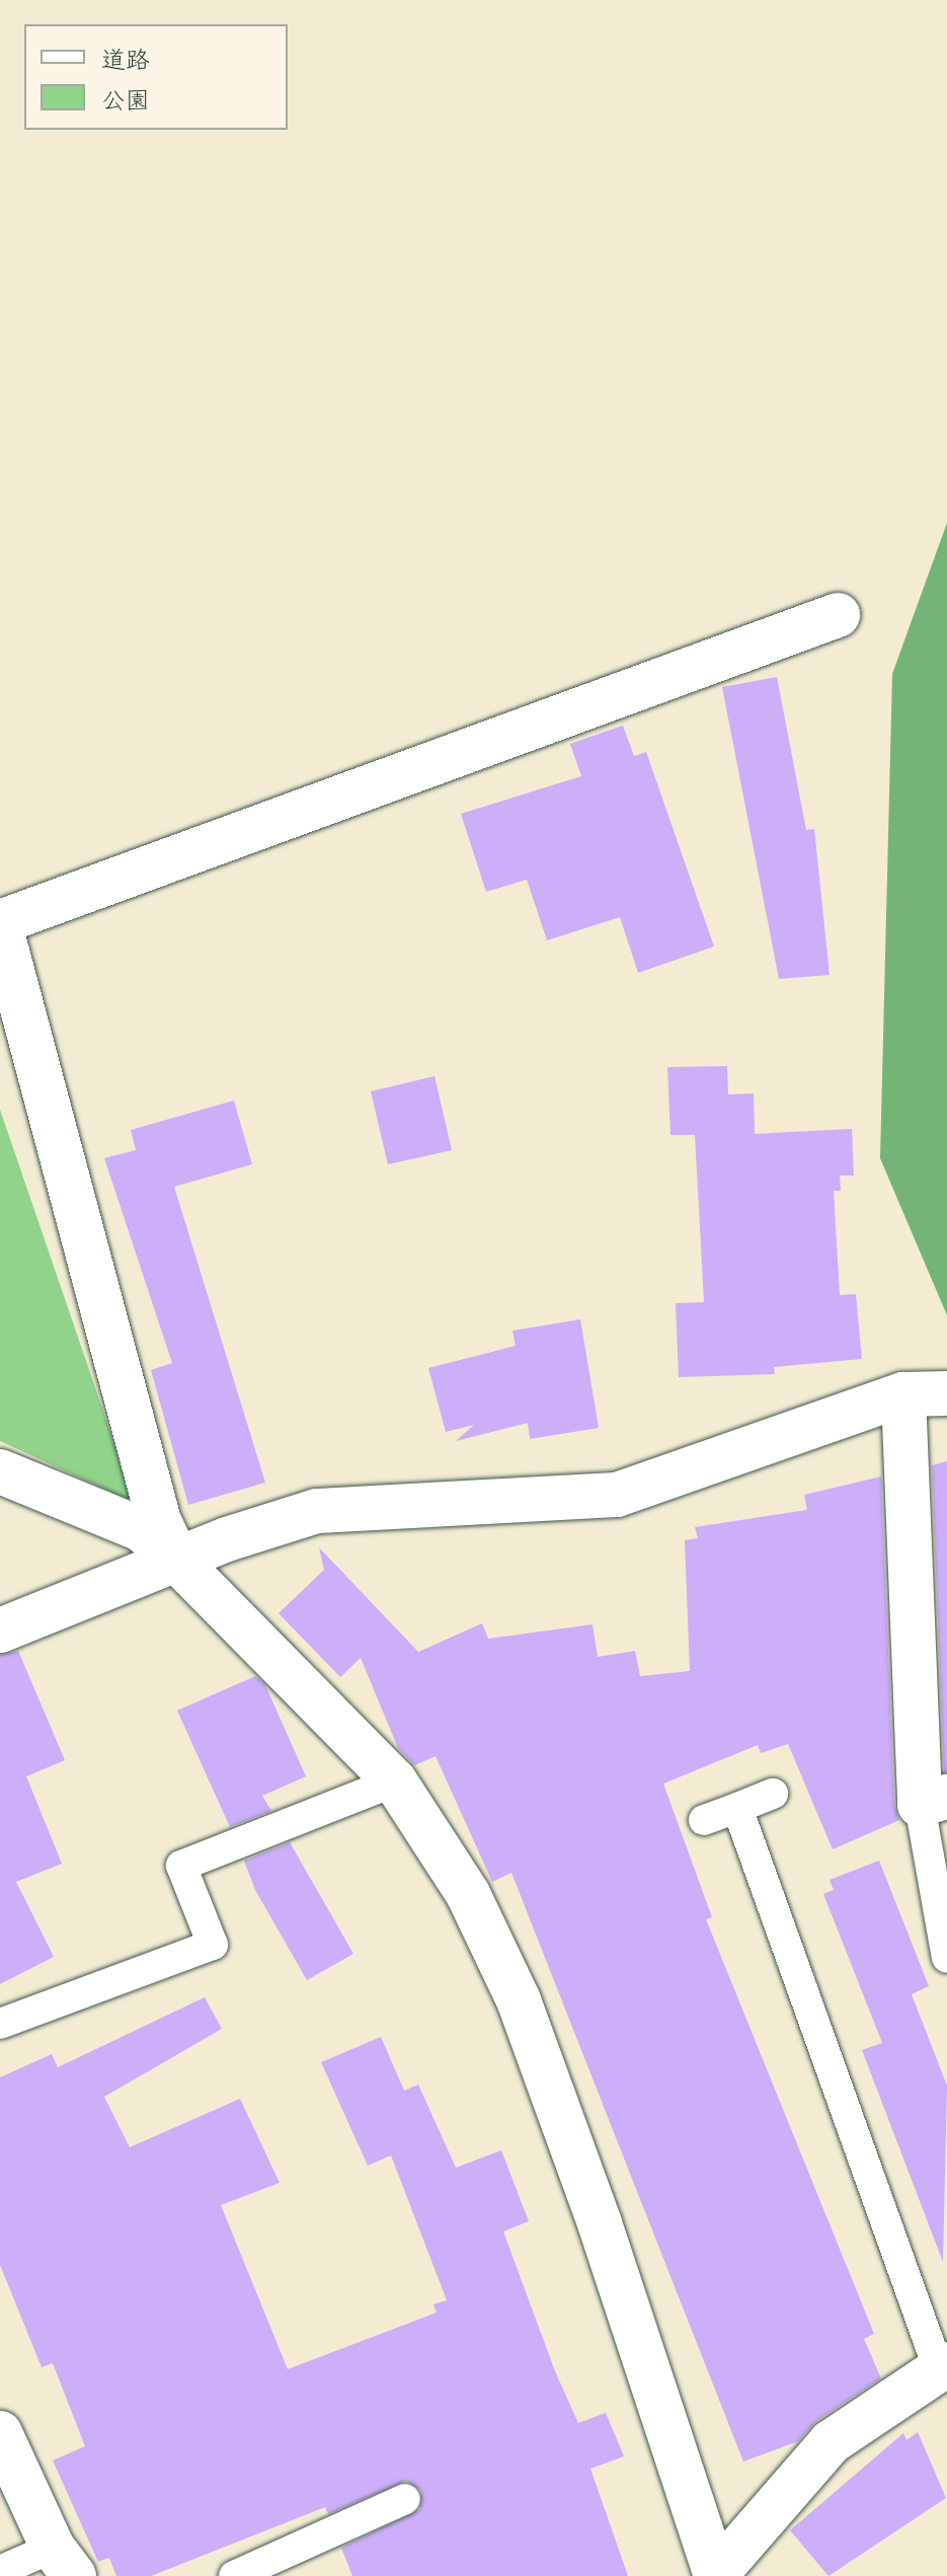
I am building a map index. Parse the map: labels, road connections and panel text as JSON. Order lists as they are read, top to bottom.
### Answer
{
  "legend": ["道路", "公園"]
}
